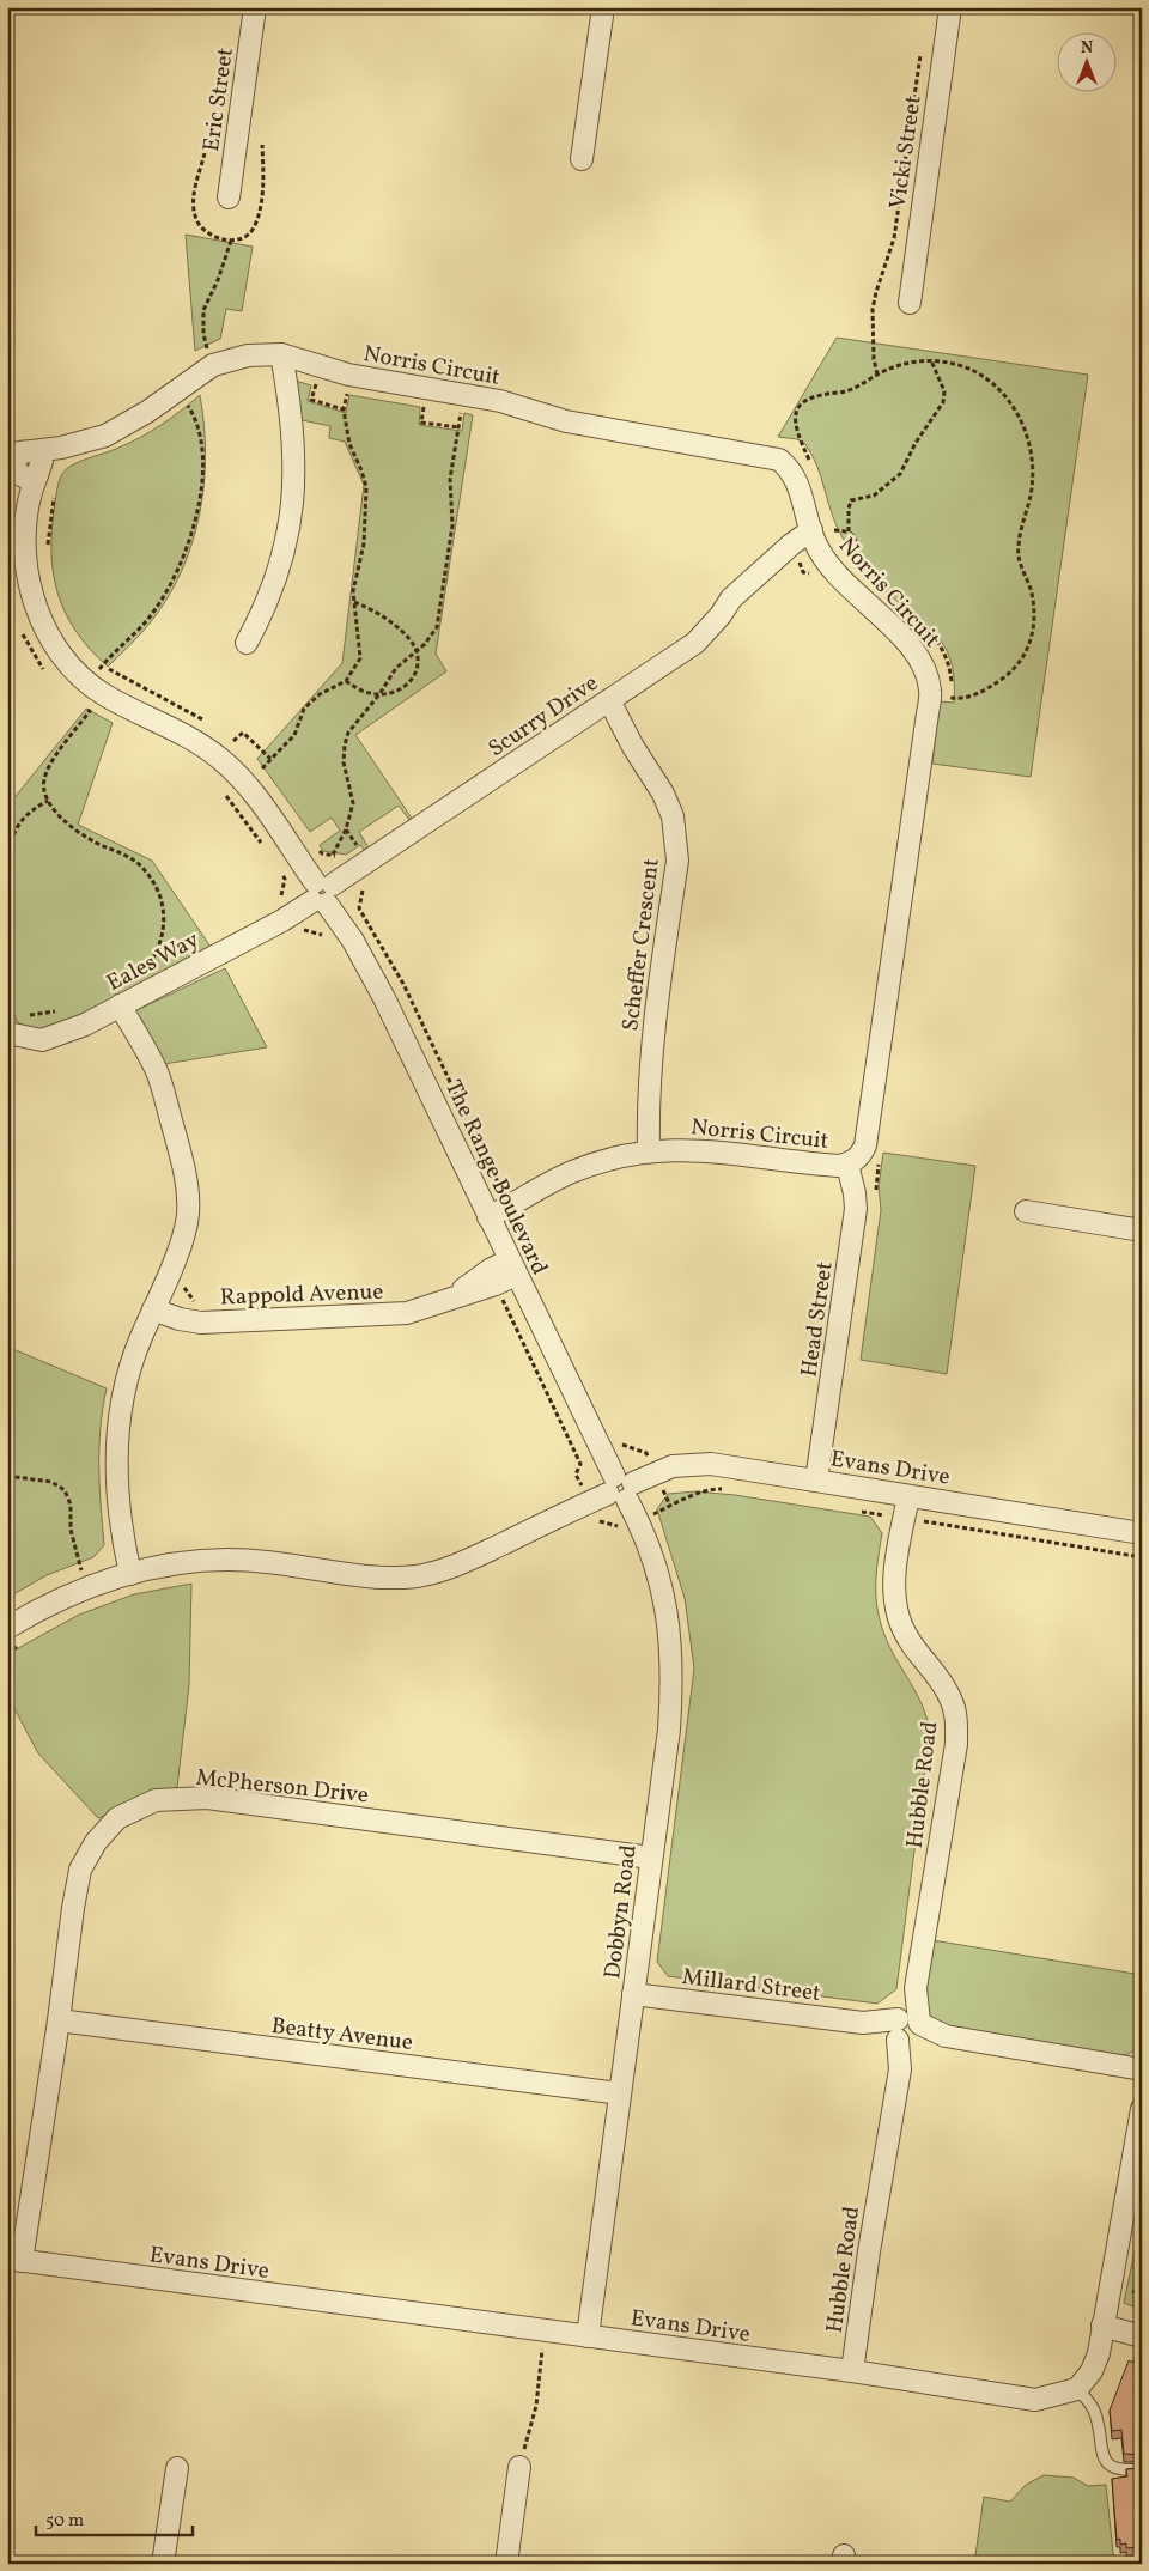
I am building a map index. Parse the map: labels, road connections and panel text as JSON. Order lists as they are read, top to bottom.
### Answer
{
  "streets": {
    "street": [
      "Eric Street",
      "Vicki Street",
      "Norris Circuit",
      "Scurry Drive",
      "Scheffer Crescent",
      "Eales Way",
      "The Range Boulevard",
      "Rappold Avenue",
      "Head Street",
      "Evans Drive",
      "McPherson Drive",
      "Hubble Road",
      "Dobbyn Road",
      "Millard Street",
      "Beatty Avenue"
    ]
  },
  "crossings": [
    ["Norris Circuit", "Scurry Drive"],
    ["Norris Circuit", "Scheffer Crescent"],
    ["Norris Circuit", "The Range Boulevard"],
    ["Norris Circuit", "Head Street"],
    ["Scurry Drive", "Scheffer Crescent"],
    ["Scurry Drive", "Eales Way"],
    ["Scurry Drive", "The Range Boulevard"],
    ["Eales Way", "The Range Boulevard"],
    ["The Range Boulevard", "Rappold Avenue"],
    ["The Range Boulevard", "Evans Drive"],
    ["The Range Boulevard", "Dobbyn Road"],
    ["Head Street", "Evans Drive"],
    ["Evans Drive", "McPherson Drive"],
    ["Evans Drive", "Hubble Road"],
    ["Evans Drive", "Dobbyn Road"],
    ["McPherson Drive", "Dobbyn Road"],
    ["McPherson Drive", "Beatty Avenue"],
    ["Hubble Road", "Millard Street"],
    ["Dobbyn Road", "Millard Street"],
    ["Dobbyn Road", "Beatty Avenue"]
  ],
  "scale_bar": "50 m",
  "north": "top"
}
